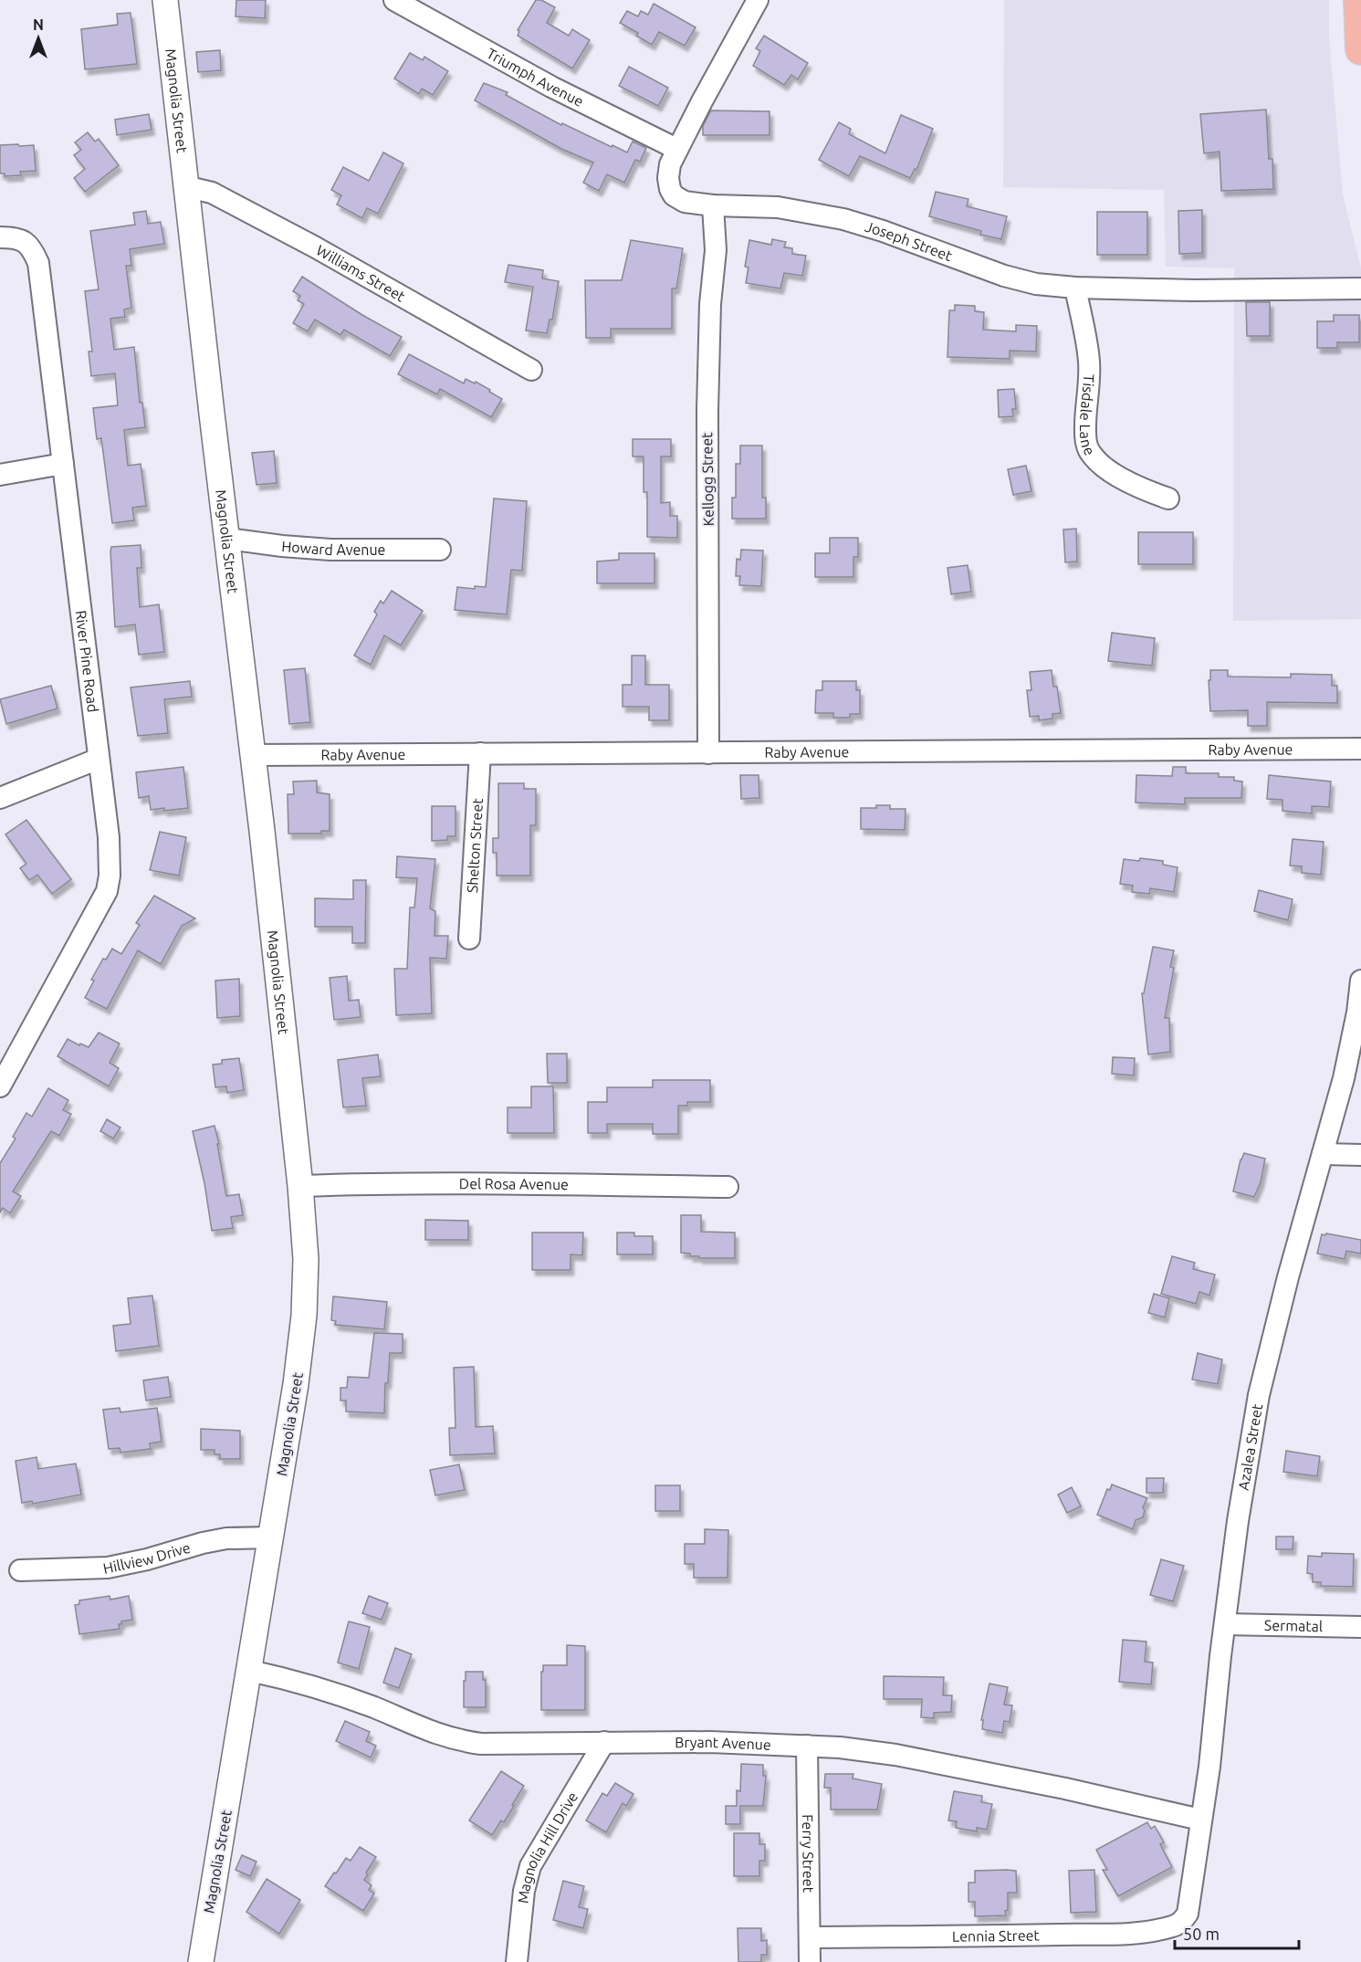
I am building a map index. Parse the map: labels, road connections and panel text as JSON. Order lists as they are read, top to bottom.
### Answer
{
  "streets": {
    "street": [
      "Triumph Avenue",
      "Magnolia Street",
      "Joseph Street",
      "Williams Street",
      "Tisdale Lane",
      "Kellogg Street",
      "Howard Avenue",
      "River Pine Road",
      "Raby Avenue",
      "Shelton Street",
      "Del Rosa Avenue",
      "Azalea Street",
      "Hillview Drive",
      "Sermatal",
      "Bryant Avenue",
      "Magnolia Hill Drive",
      "Ferry Street",
      "Lennia Street"
    ]
  },
  "crossings": [
    ["Triumph Avenue", "Joseph Street"],
    ["Magnolia Street", "Williams Street"],
    ["Magnolia Street", "Howard Avenue"],
    ["Magnolia Street", "Raby Avenue"],
    ["Magnolia Street", "Del Rosa Avenue"],
    ["Magnolia Street", "Hillview Drive"],
    ["Magnolia Street", "Bryant Avenue"],
    ["Joseph Street", "Tisdale Lane"],
    ["Joseph Street", "Kellogg Street"],
    ["Kellogg Street", "Raby Avenue"],
    ["Raby Avenue", "Shelton Street"],
    ["Azalea Street", "Sermatal"],
    ["Azalea Street", "Bryant Avenue"],
    ["Azalea Street", "Lennia Street"],
    ["Bryant Avenue", "Magnolia Hill Drive"],
    ["Bryant Avenue", "Ferry Street"],
    ["Ferry Street", "Lennia Street"]
  ],
  "scale_bar": "50 m",
  "north": "top"
}
